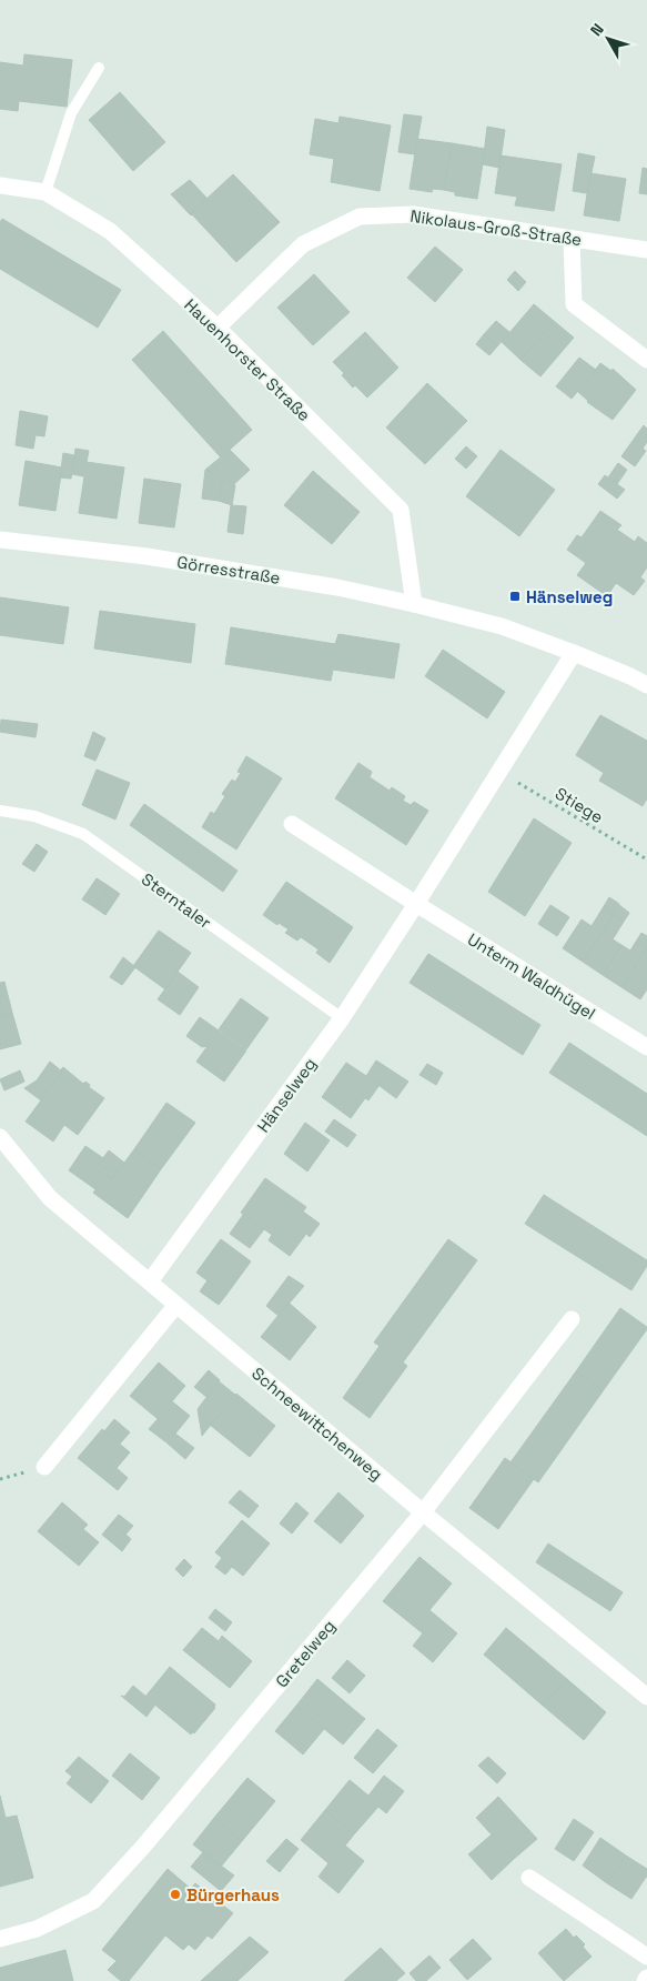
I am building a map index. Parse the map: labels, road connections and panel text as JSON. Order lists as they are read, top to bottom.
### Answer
{
  "streets": {
    "street": [
      "Nikolaus-Groß-Straße",
      "Hauenhorster Straße",
      "Görresstraße",
      "Unterm Waldhügel",
      "Hänselweg",
      "Schneewittchenweg",
      "Gretelweg"
    ],
    "lane": ["Sterntaler"],
    "path": ["Stiege"]
  },
  "crossings": [
    ["Nikolaus-Groß-Straße", "Hauenhorster Straße"],
    ["Hauenhorster Straße", "Görresstraße"],
    ["Görresstraße", "Hänselweg"],
    ["Stiege", "Hänselweg"],
    ["Sterntaler", "Hänselweg"],
    ["Unterm Waldhügel", "Hänselweg"],
    ["Hänselweg", "Schneewittchenweg"],
    ["Schneewittchenweg", "Gretelweg"]
  ],
  "places": {
    "transit": ["Hänselweg"],
    "other": ["Bürgerhaus"]
  },
  "north": "top left"
}
